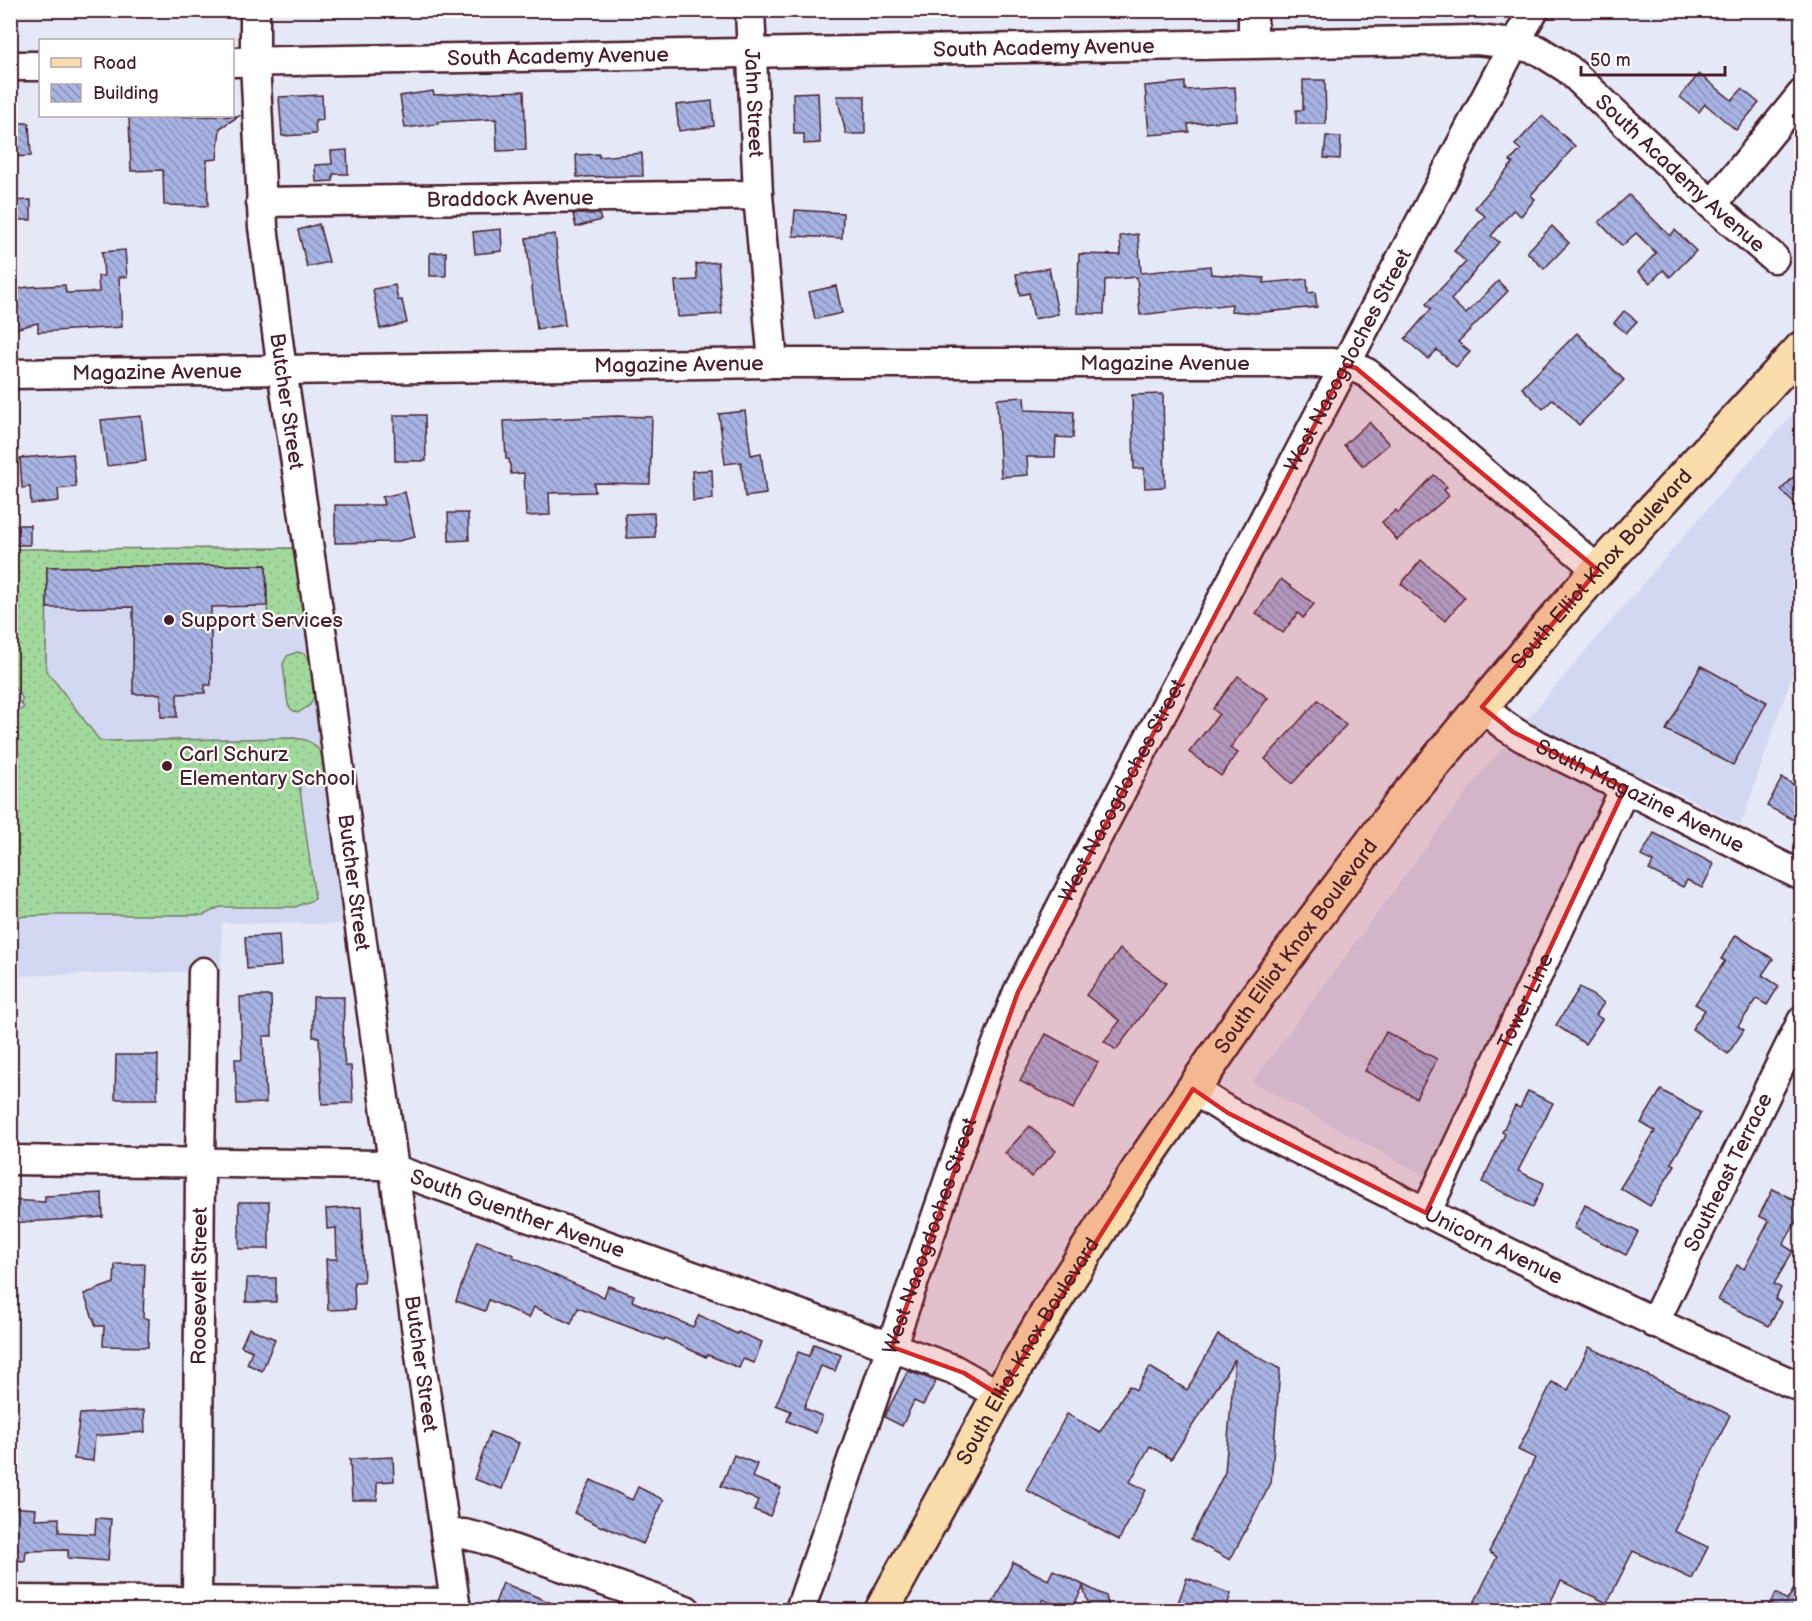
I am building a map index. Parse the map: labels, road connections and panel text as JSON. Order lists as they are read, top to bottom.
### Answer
{
  "streets": {
    "main road": ["South Elliot Knox Boulevard"],
    "street": [
      "South Academy Avenue",
      "Jahn Street",
      "Braddock Avenue",
      "West Nacogdoches Street",
      "Magazine Avenue",
      "Butcher Street",
      "South Magazine Avenue",
      "Tower Line",
      "Southeast Terrace",
      "South Guenther Avenue",
      "Unicorn Avenue",
      "Roosevelt Street"
    ]
  },
  "crossings": [
    ["South Academy Avenue", "Jahn Street"],
    ["South Academy Avenue", "West Nacogdoches Street"],
    ["South Academy Avenue", "Butcher Street"],
    ["Jahn Street", "Braddock Avenue"],
    ["Jahn Street", "Magazine Avenue"],
    ["Braddock Avenue", "Butcher Street"],
    ["West Nacogdoches Street", "Magazine Avenue"],
    ["West Nacogdoches Street", "South Guenther Avenue"],
    ["Magazine Avenue", "Butcher Street"],
    ["Butcher Street", "South Guenther Avenue"],
    ["South Elliot Knox Boulevard", "South Magazine Avenue"],
    ["South Elliot Knox Boulevard", "South Guenther Avenue"],
    ["South Elliot Knox Boulevard", "Unicorn Avenue"],
    ["South Magazine Avenue", "Tower Line"],
    ["Tower Line", "Unicorn Avenue"],
    ["Southeast Terrace", "Unicorn Avenue"],
    ["South Guenther Avenue", "Roosevelt Street"]
  ],
  "places": ["Support Services", "Carl Schurz Elementary School"],
  "legend": ["Road", "Building"],
  "scale_bar": "50 m"
}
